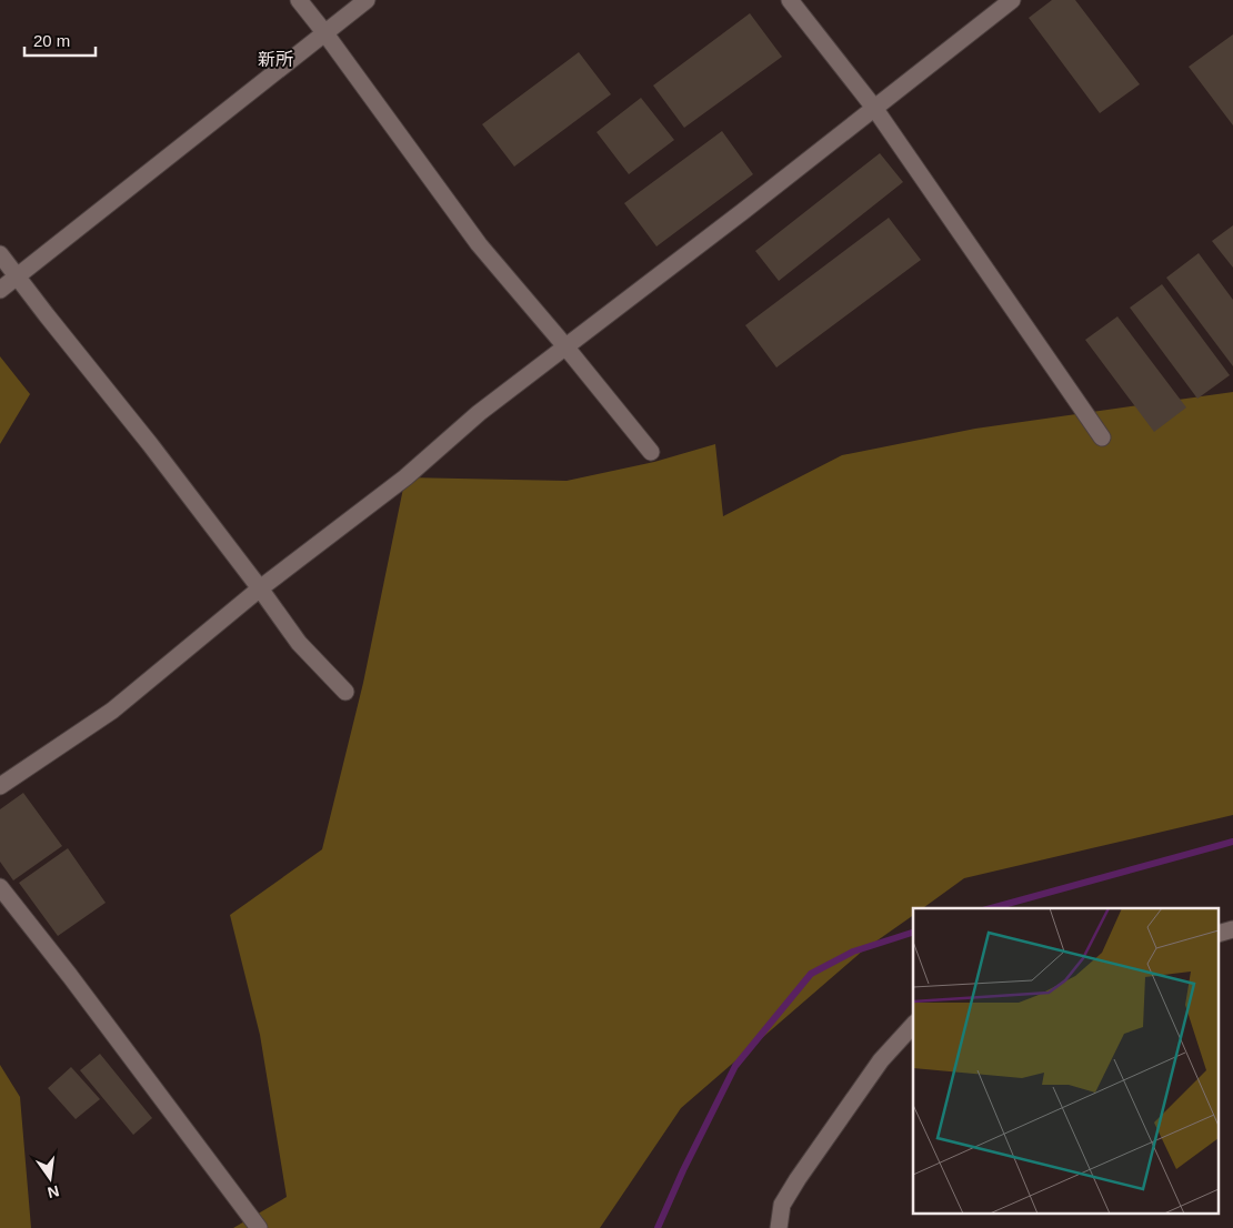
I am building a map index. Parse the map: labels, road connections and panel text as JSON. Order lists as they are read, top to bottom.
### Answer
{
  "districts": ["新所"],
  "scale_bar": "20 m",
  "north": "bottom"
}
